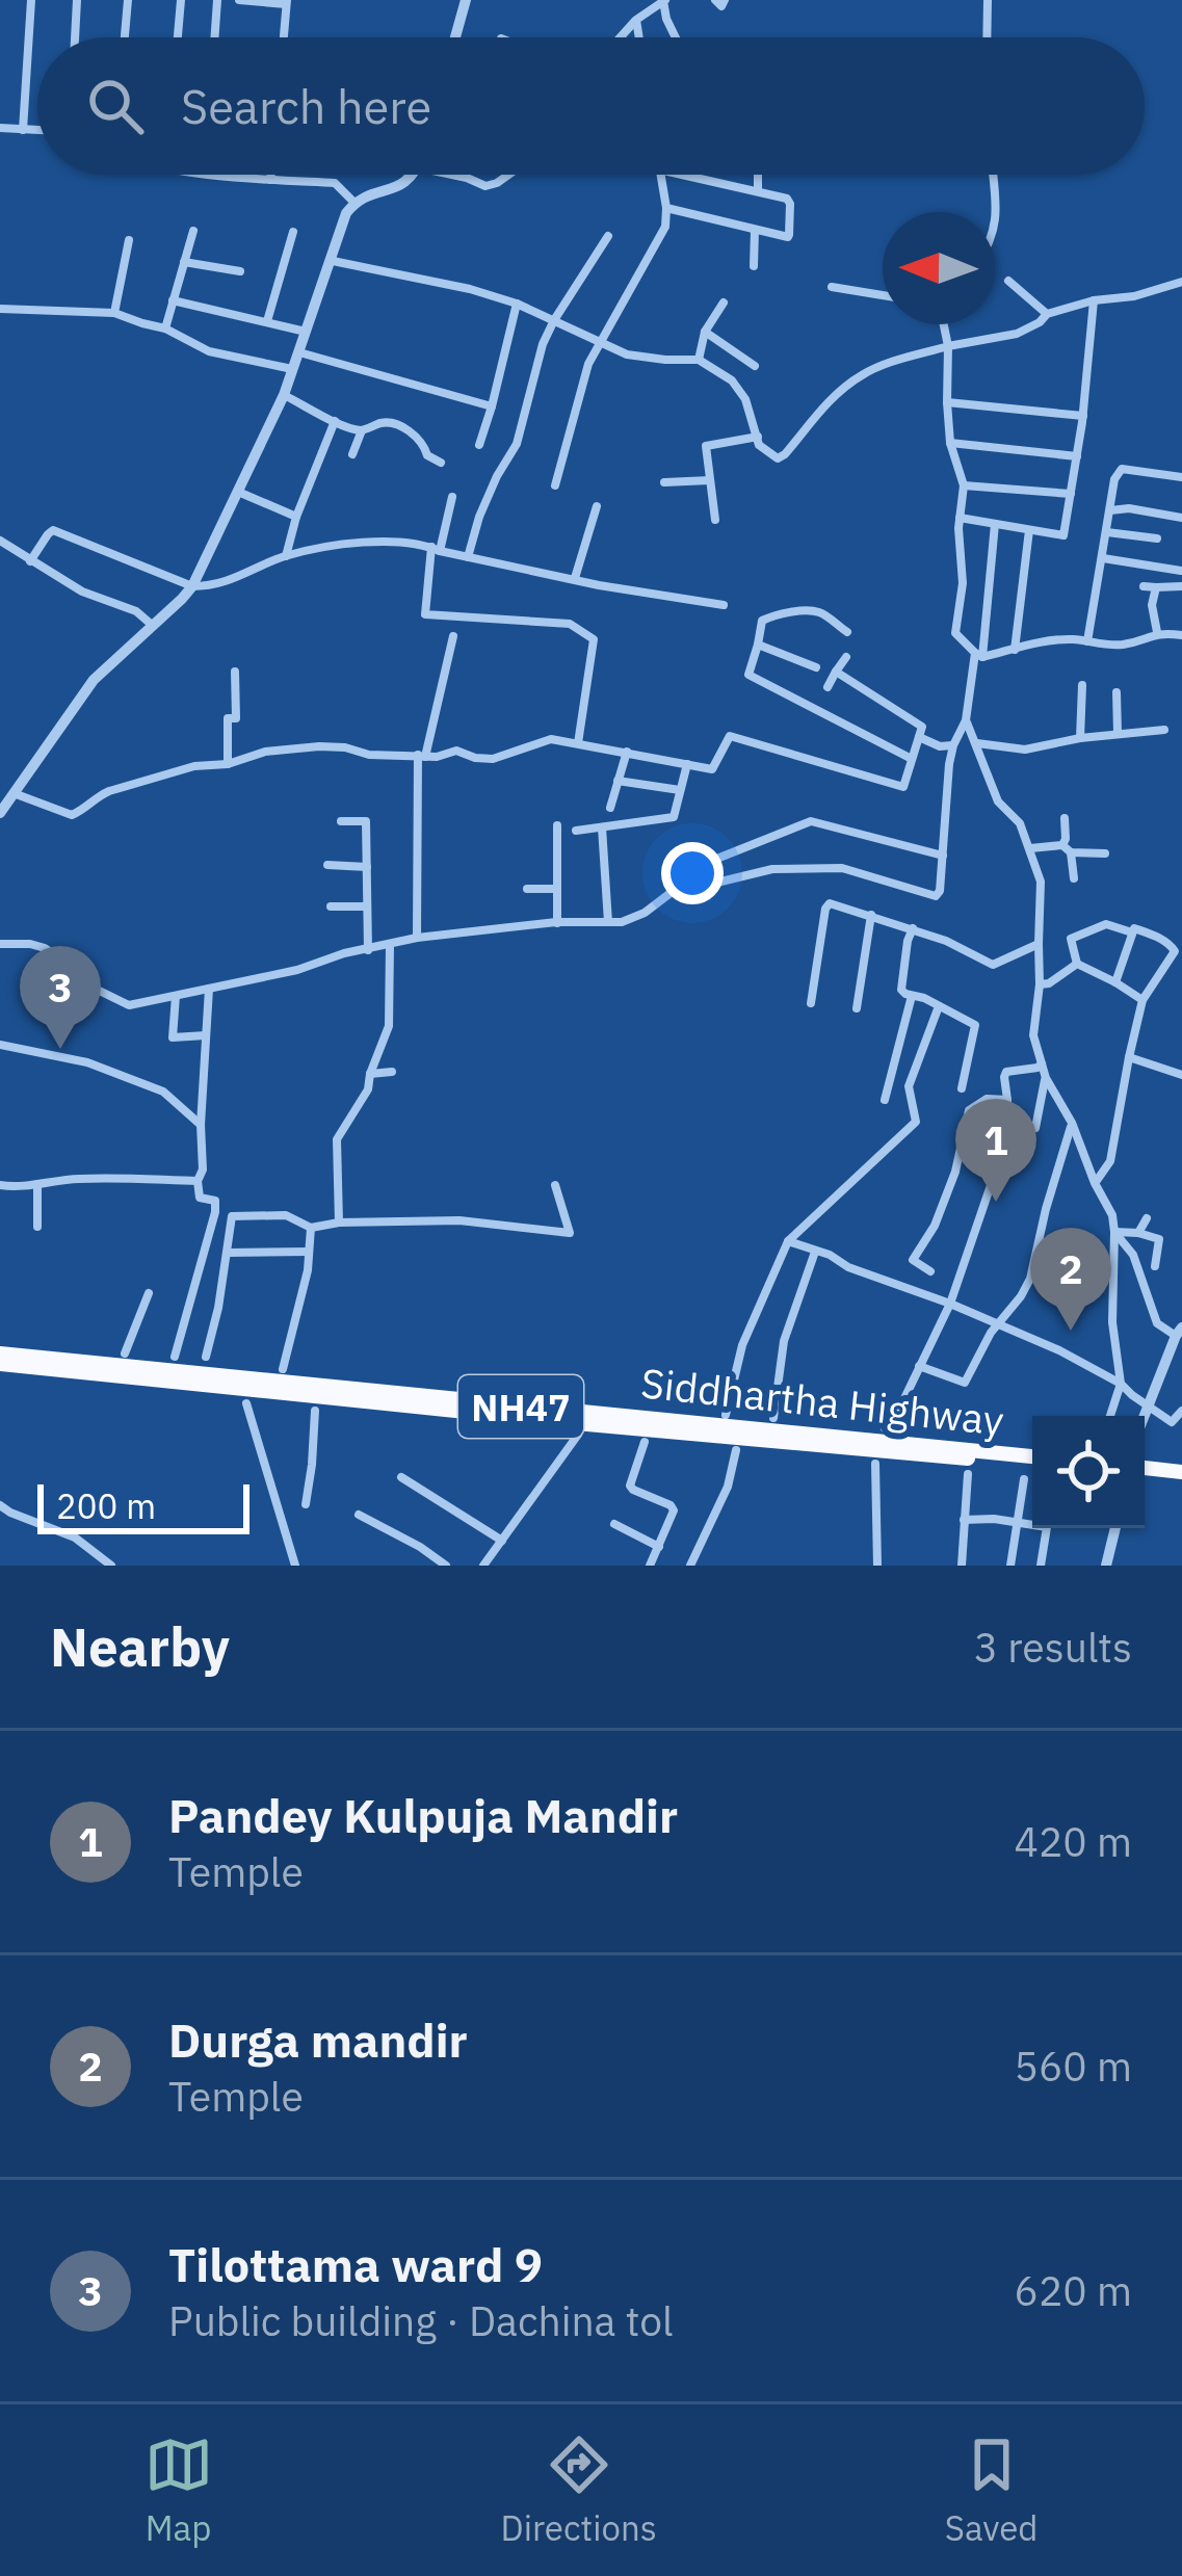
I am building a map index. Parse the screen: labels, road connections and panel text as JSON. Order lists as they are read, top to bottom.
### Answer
{
  "streets": {
    "highway": ["Siddhartha Highway", "NH47"]
  },
  "scale_bar": "200 m",
  "north": "left",
  "page": {
    "search": "Search here",
    "pins": ["3", "1", "2"],
    "scale": "200 m",
    "heading": ["Nearby", "3 results"],
    "list": [
      {
        "mark": "1",
        "name": "Pandey Kulpuja Mandir",
        "note": "Temple",
        "value": "420 m"
      },
      {
        "mark": "2",
        "name": "Durga mandir",
        "note": "Temple",
        "value": "560 m"
      },
      {
        "mark": "3",
        "name": "Tilottama ward 9",
        "note": "Public building · Dachina tol",
        "value": "620 m"
      }
    ],
    "nav": ["Map", "Directions", "Saved"]
  }
}
